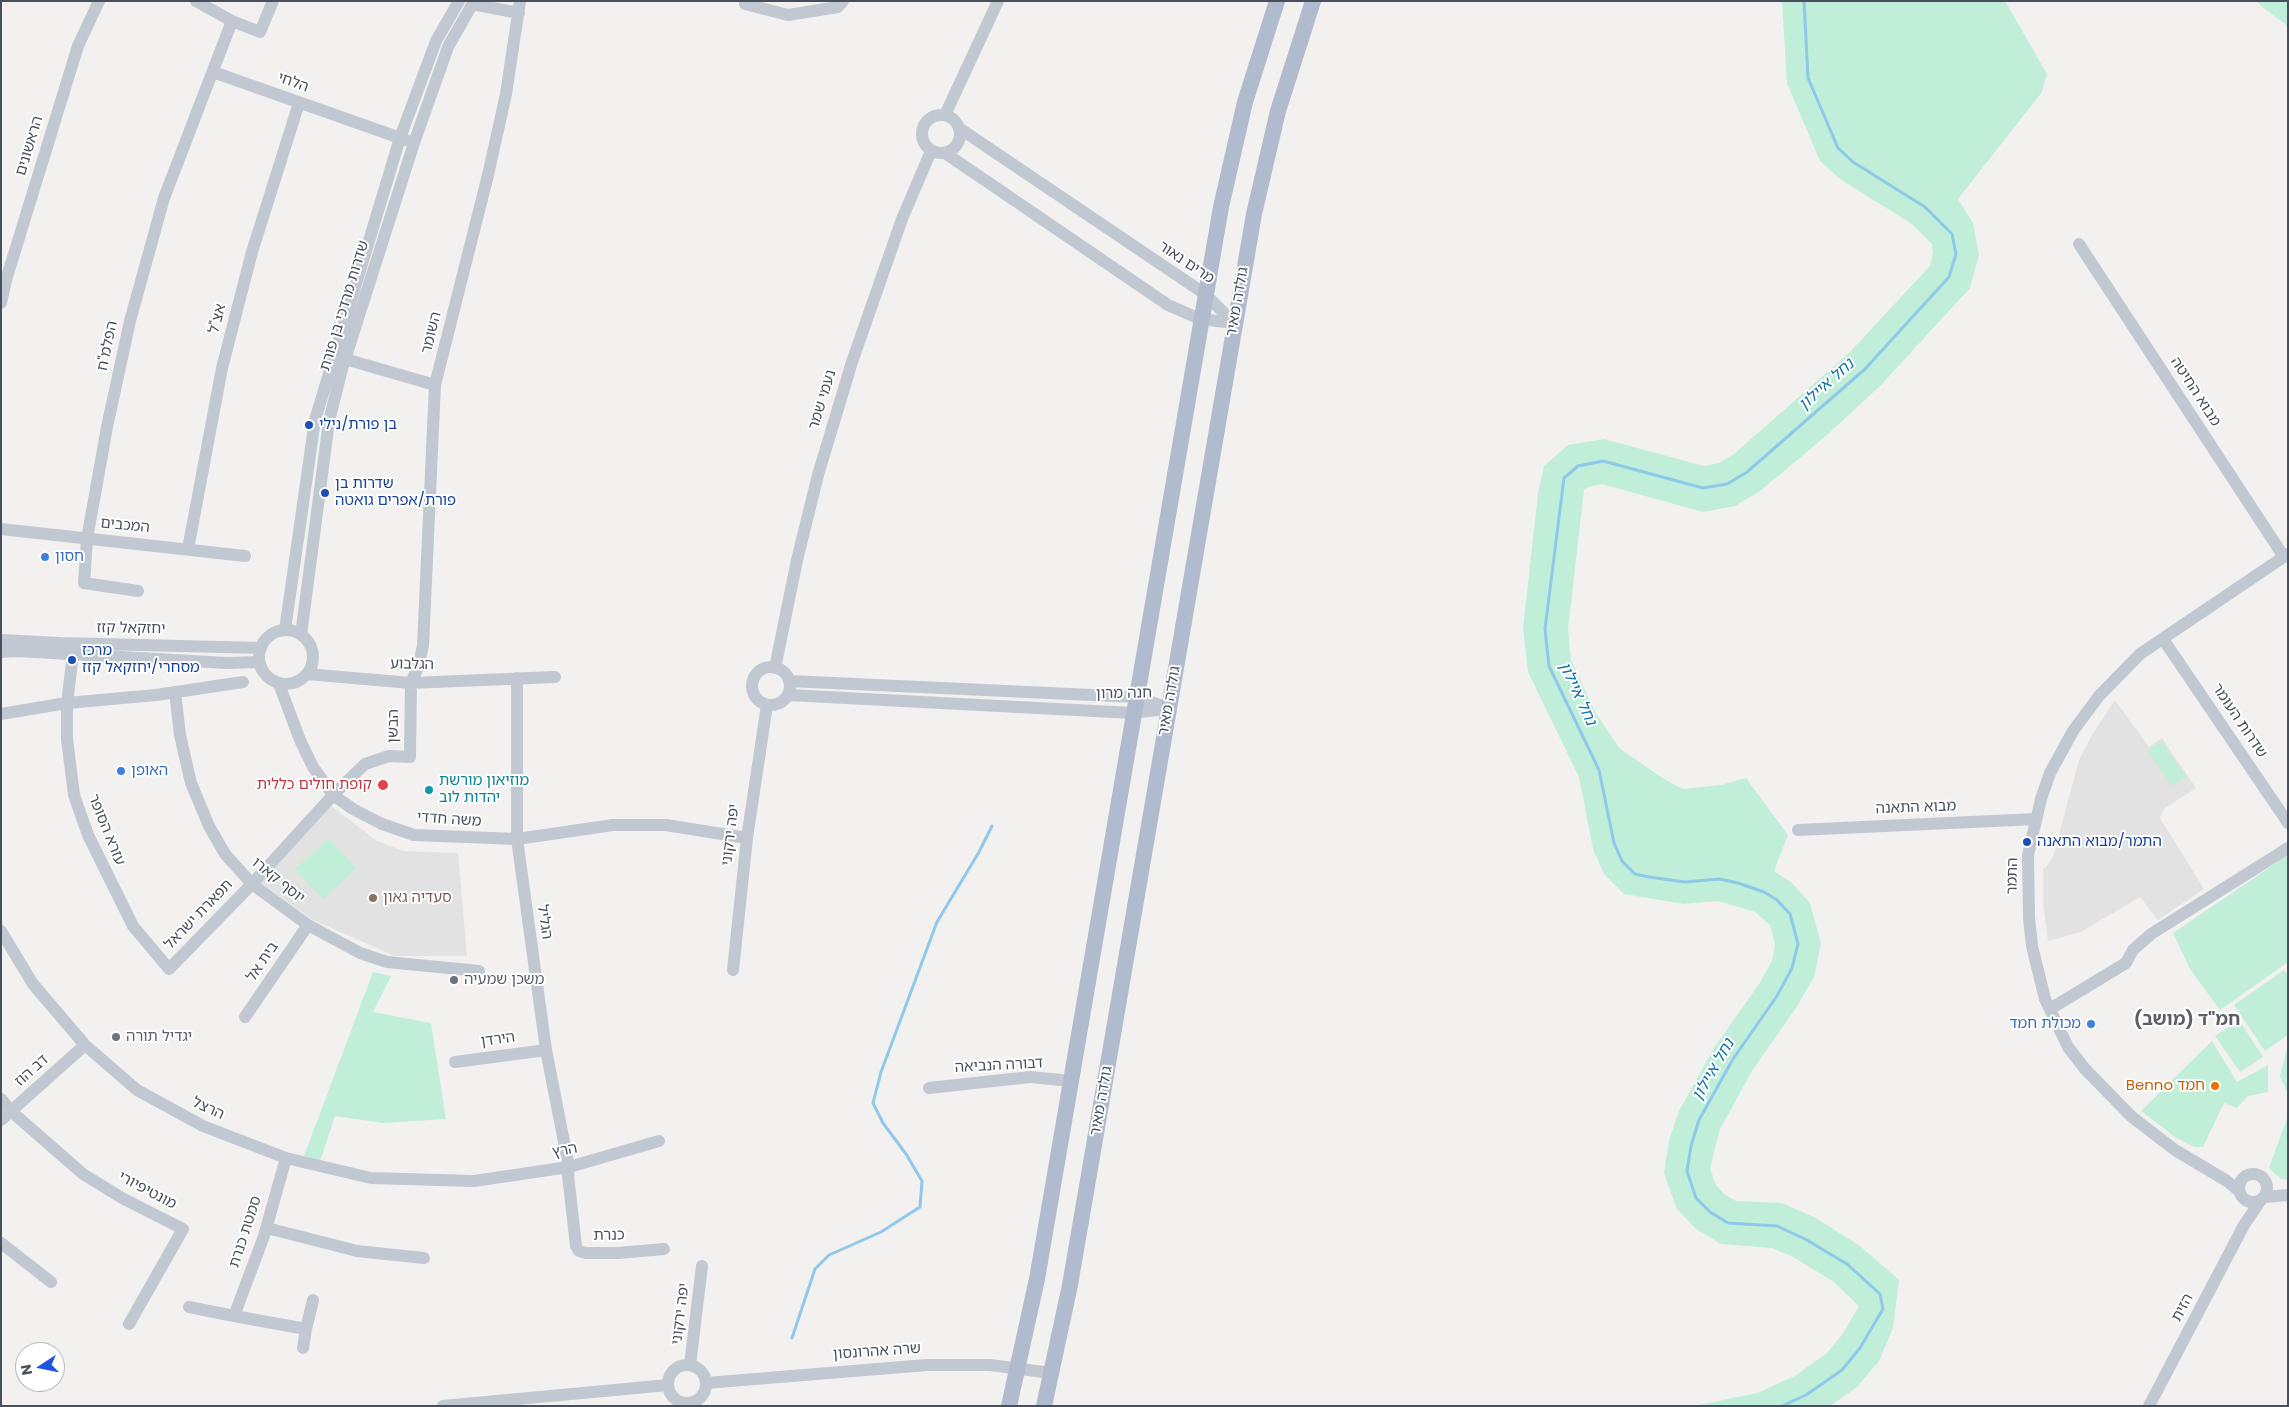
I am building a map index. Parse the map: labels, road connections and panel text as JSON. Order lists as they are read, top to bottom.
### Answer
{
  "streets": {
    "main road": ["גולדה מאיר"],
    "street": [
      "הלחי",
      "הראשונים",
      "מרים נאור",
      "שדרות מרדכי בן פורת",
      "אצ\"ל",
      "השומר",
      "הפלמ\"ח",
      "מבוא החיטה",
      "נעמי שמר",
      "המכבים",
      "יחזקאל קזז",
      "הגלבוע",
      "חנה מרון",
      "שדרות העומר",
      "הבשן",
      "מבוא התאנה",
      "משה חדדי",
      "עזרא הסופר",
      "יפה ירקוני",
      "התמר",
      "יוסף קארו",
      "תפארת ישראל",
      "הגליל",
      "בית אל",
      "הירדן",
      "דבורה הנביאה",
      "דב הוז",
      "הרצל",
      "הרץ",
      "מונטיפיורי",
      "סמטת כנרת",
      "כנרת",
      "הזית",
      "שרה אהרונסון"
    ]
  },
  "crossings": [
    ["הלחי", "שדרות מרדכי בן פורת"],
    ["הלחי", "אצ\"ל"],
    ["הלחי", "הפלמ\"ח"],
    ["מרים נאור", "גולדה מאיר"],
    ["מרים נאור", "נעמי שמר"],
    ["גולדה מאיר", "חנה מרון"],
    ["גולדה מאיר", "שרה אהרונסון"],
    ["שדרות מרדכי בן פורת", "השומר"],
    ["שדרות מרדכי בן פורת", "יחזקאל קזז"],
    ["שדרות מרדכי בן פורת", "הגלבוע"],
    ["שדרות מרדכי בן פורת", "משה חדדי"],
    ["אצ\"ל", "המכבים"],
    ["השומר", "הבשן"],
    ["הפלמ\"ח", "המכבים"],
    ["מבוא החיטה", "התמר"],
    ["נעמי שמר", "חנה מרון"],
    ["נעמי שמר", "יפה ירקוני"],
    ["יחזקאל קזז", "הגלבוע"],
    ["יחזקאל קזז", "משה חדדי"],
    ["יחזקאל קזז", "עזרא הסופר"],
    ["הגלבוע", "הבשן"],
    ["הגלבוע", "משה חדדי"],
    ["הגלבוע", "הגליל"],
    ["חנה מרון", "יפה ירקוני"],
    ["שדרות העומר", "התמר"],
    ["הבשן", "משה חדדי"],
    ["הבשן", "תפארת ישראל"],
    ["מבוא התאנה", "התמר"],
    ["משה חדדי", "יפה ירקוני"],
    ["משה חדדי", "תפארת ישראל"],
    ["משה חדדי", "הגליל"],
    ["עזרא הסופר", "תפארת ישראל"],
    ["יפה ירקוני", "שרה אהרונסון"],
    ["התמר", "הזית"],
    ["יוסף קארו", "תפארת ישראל"],
    ["יוסף קארו", "בית אל"],
    ["הגליל", "הירדן"],
    ["הגליל", "הרץ"],
    ["הגליל", "כנרת"],
    ["דב הוז", "הרצל"],
    ["דב הוז", "מונטיפיורי"],
    ["הרצל", "הרץ"],
    ["הרצל", "סמטת כנרת"],
    ["הרץ", "כנרת"]
  ],
  "districts": ["חמ\"ד (מושב)"],
  "water": ["נחל איילון"],
  "places": [
    "בן פורת/נילי",
    "שדרות בן פורת/אפרים גואטה",
    "חסון",
    "מרכז מסחרי/יחזקאל קזז",
    "האופן",
    "קופת חולים כללית",
    "מוזיאון מורשת יהדות לוב",
    "התמר/מבוא התאנה",
    "סעדיה גאון",
    "משכן שמעיה",
    "מכולת חמד",
    "יגדיל תורה",
    "Benno חמד"
  ],
  "north": "left"
}
